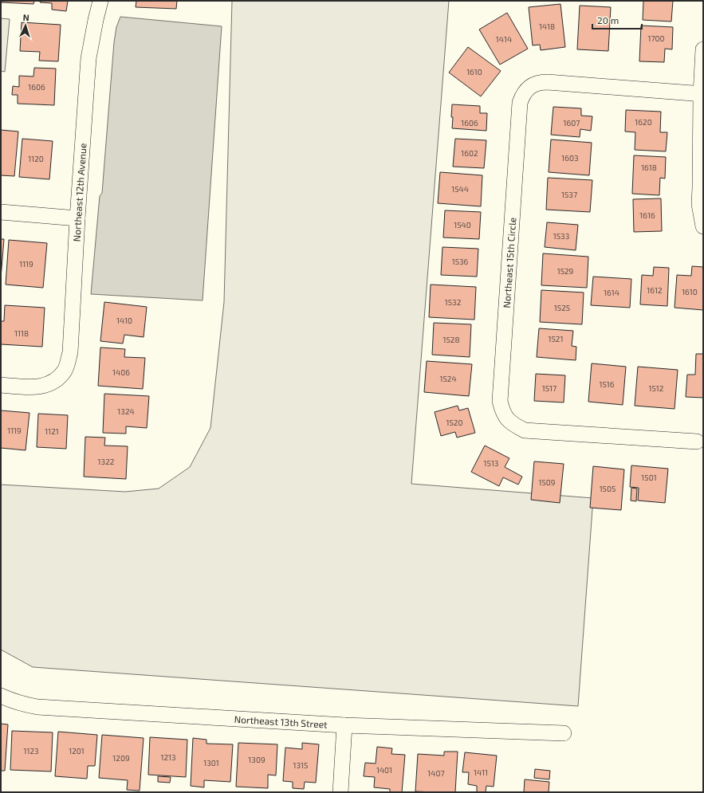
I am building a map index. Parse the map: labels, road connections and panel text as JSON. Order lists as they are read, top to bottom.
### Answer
{
  "streets": {
    "street": ["Northeast 12th Avenue", "Northeast 15th Circle", "Northeast 13th Street"]
  },
  "house_numbers": [
    "1418",
    "1700",
    "1414",
    "1610",
    "1606",
    "1620",
    "1606",
    "1607",
    "1602",
    "1603",
    "1120",
    "1618",
    "1544",
    "1537",
    "1616",
    "1540",
    "1533",
    "1536",
    "1119",
    "1529",
    "1612",
    "1610",
    "1614",
    "1532",
    "1525",
    "1410",
    "1118",
    "1521",
    "1528",
    "1406",
    "1524",
    "1516",
    "1517",
    "1512",
    "1324",
    "1520",
    "1119",
    "1121",
    "1322",
    "1513",
    "1501",
    "1509",
    "1505",
    "1123",
    "1201",
    "1213",
    "1209",
    "1309",
    "1301",
    "1315",
    "1401",
    "1411",
    "1407"
  ],
  "scale_bar": "20 m",
  "north": "top"
}
